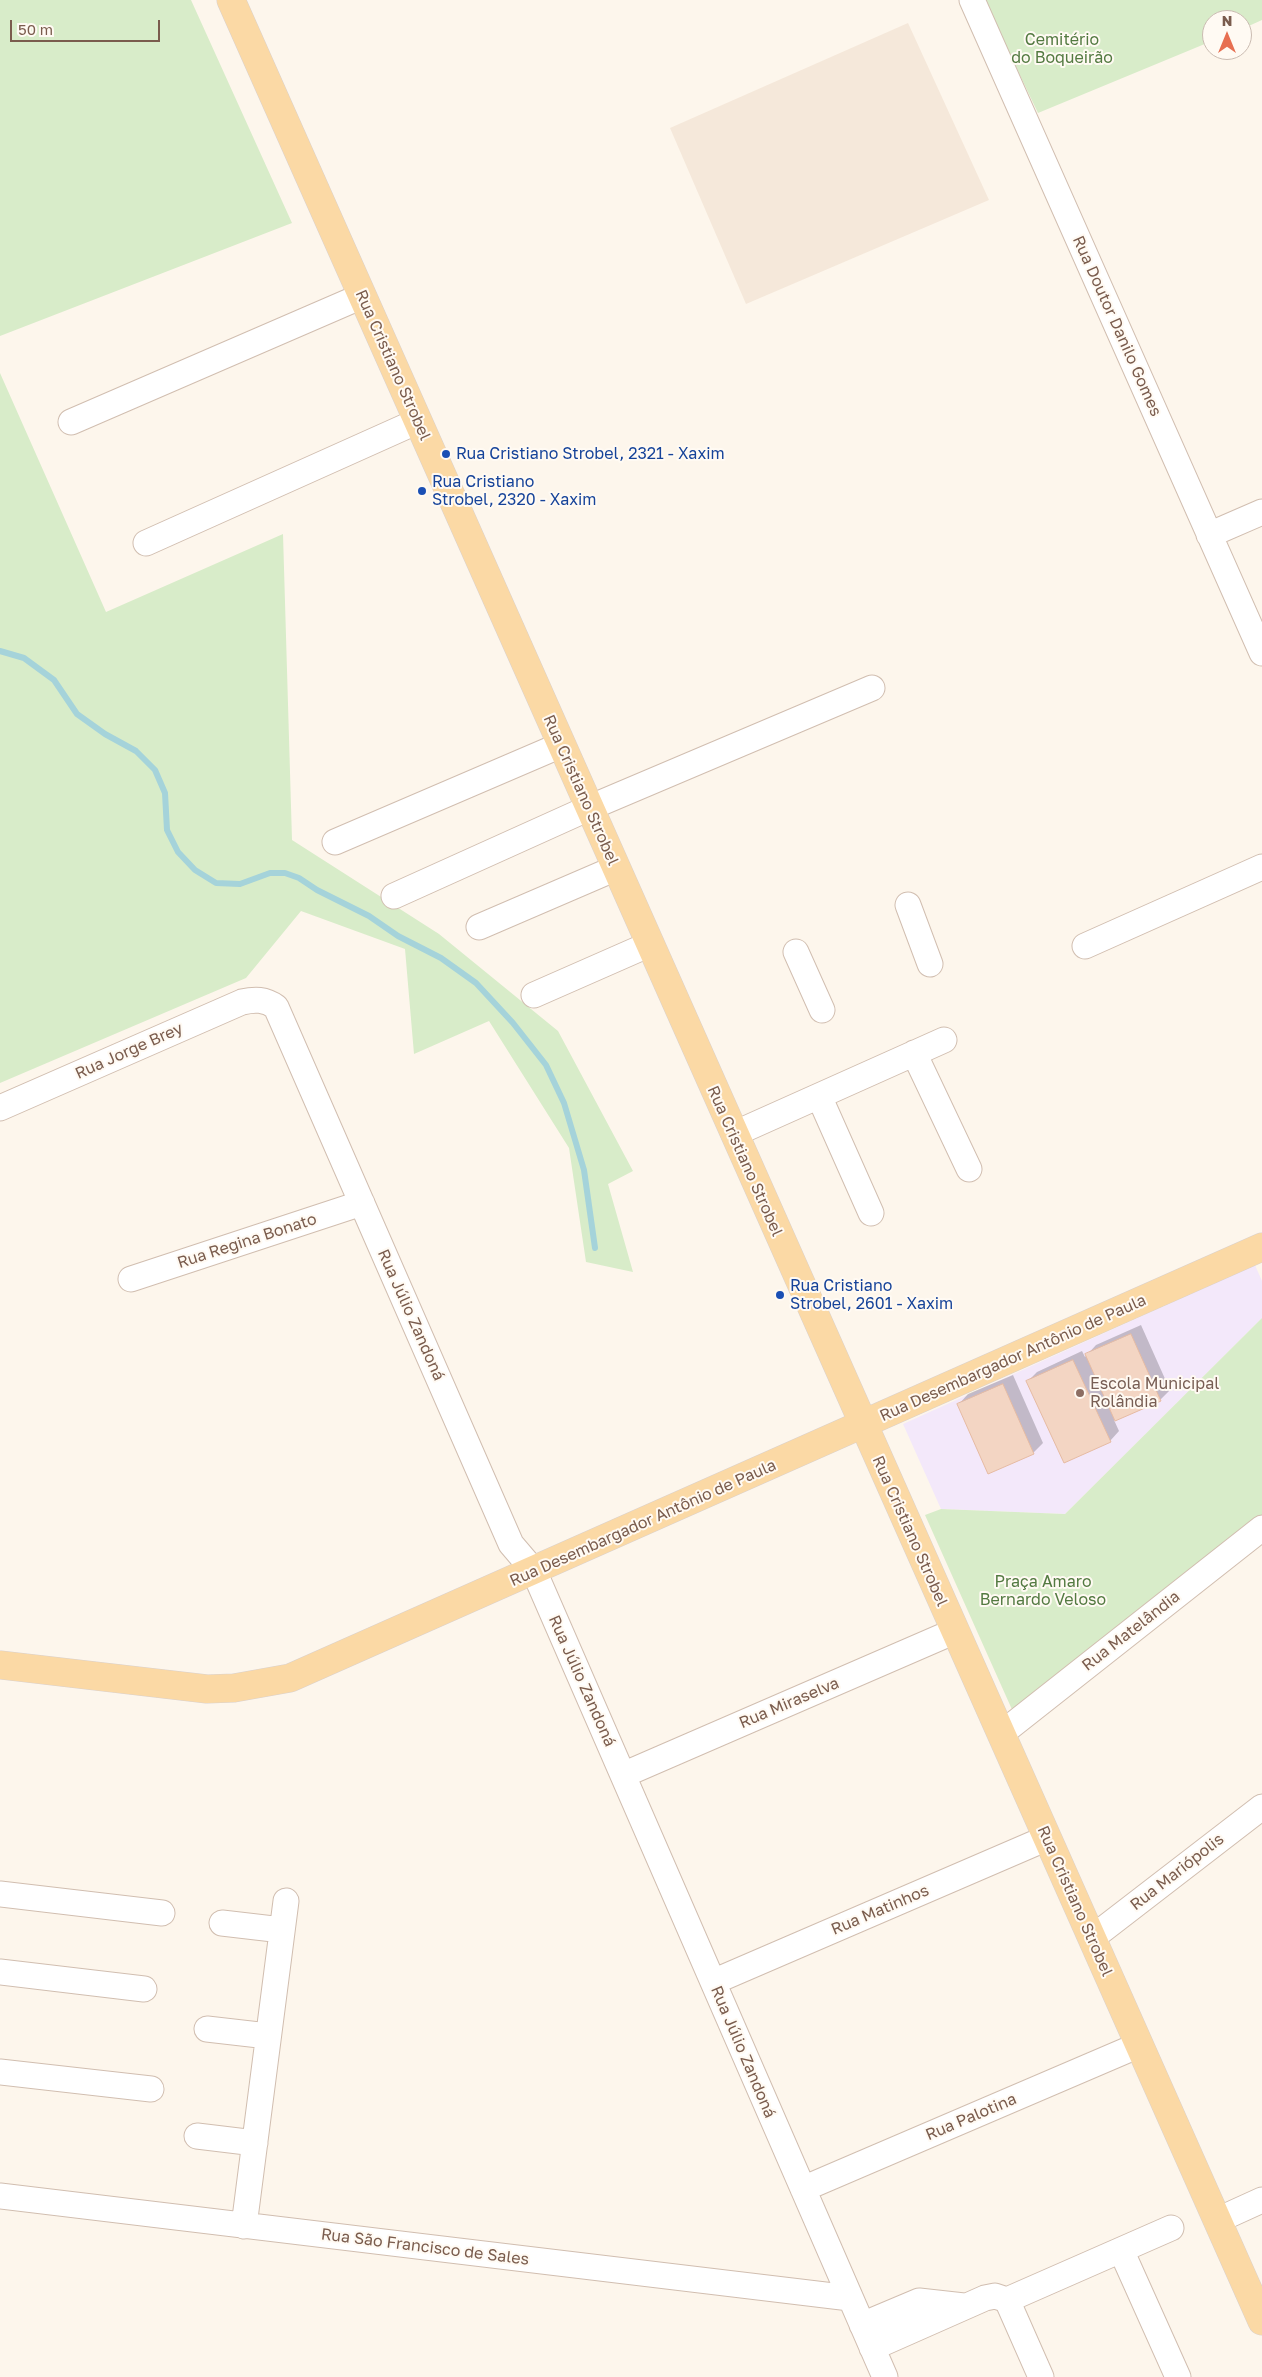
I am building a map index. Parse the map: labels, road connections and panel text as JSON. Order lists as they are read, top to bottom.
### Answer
{
  "streets": {
    "main road": ["Rua Cristiano Strobel", "Rua Desembargador Antônio de Paula"],
    "street": [
      "Rua Doutor Danilo Gomes",
      "Rua Jorge Brey",
      "Rua Regina Bonato",
      "Rua Júlio Zandoná",
      "Rua Matelândia",
      "Rua Miraselva",
      "Rua Mariópolis",
      "Rua Matinhos",
      "Rua Palotina",
      "Rua São Francisco de Sales"
    ]
  },
  "crossings": [
    ["Rua Cristiano Strobel", "Rua Desembargador Antônio de Paula"],
    ["Rua Cristiano Strobel", "Rua Matelândia"],
    ["Rua Cristiano Strobel", "Rua Miraselva"],
    ["Rua Cristiano Strobel", "Rua Mariópolis"],
    ["Rua Cristiano Strobel", "Rua Matinhos"],
    ["Rua Cristiano Strobel", "Rua Palotina"],
    ["Rua Jorge Brey", "Rua Júlio Zandoná"],
    ["Rua Regina Bonato", "Rua Júlio Zandoná"],
    ["Rua Júlio Zandoná", "Rua Desembargador Antônio de Paula"],
    ["Rua Júlio Zandoná", "Rua Miraselva"],
    ["Rua Júlio Zandoná", "Rua Matinhos"],
    ["Rua Júlio Zandoná", "Rua Palotina"],
    ["Rua Júlio Zandoná", "Rua São Francisco de Sales"]
  ],
  "parks": ["Cemitério do Boqueirão", "Praça Amaro Bernardo Veloso"],
  "places": [
    "Rua Cristiano Strobel, 2321 - Xaxim",
    "Rua Cristiano Strobel, 2320 - Xaxim",
    "Rua Cristiano Strobel, 2601 - Xaxim",
    "Escola Municipal Rolândia"
  ],
  "scale_bar": "50 m",
  "north": "top"
}
